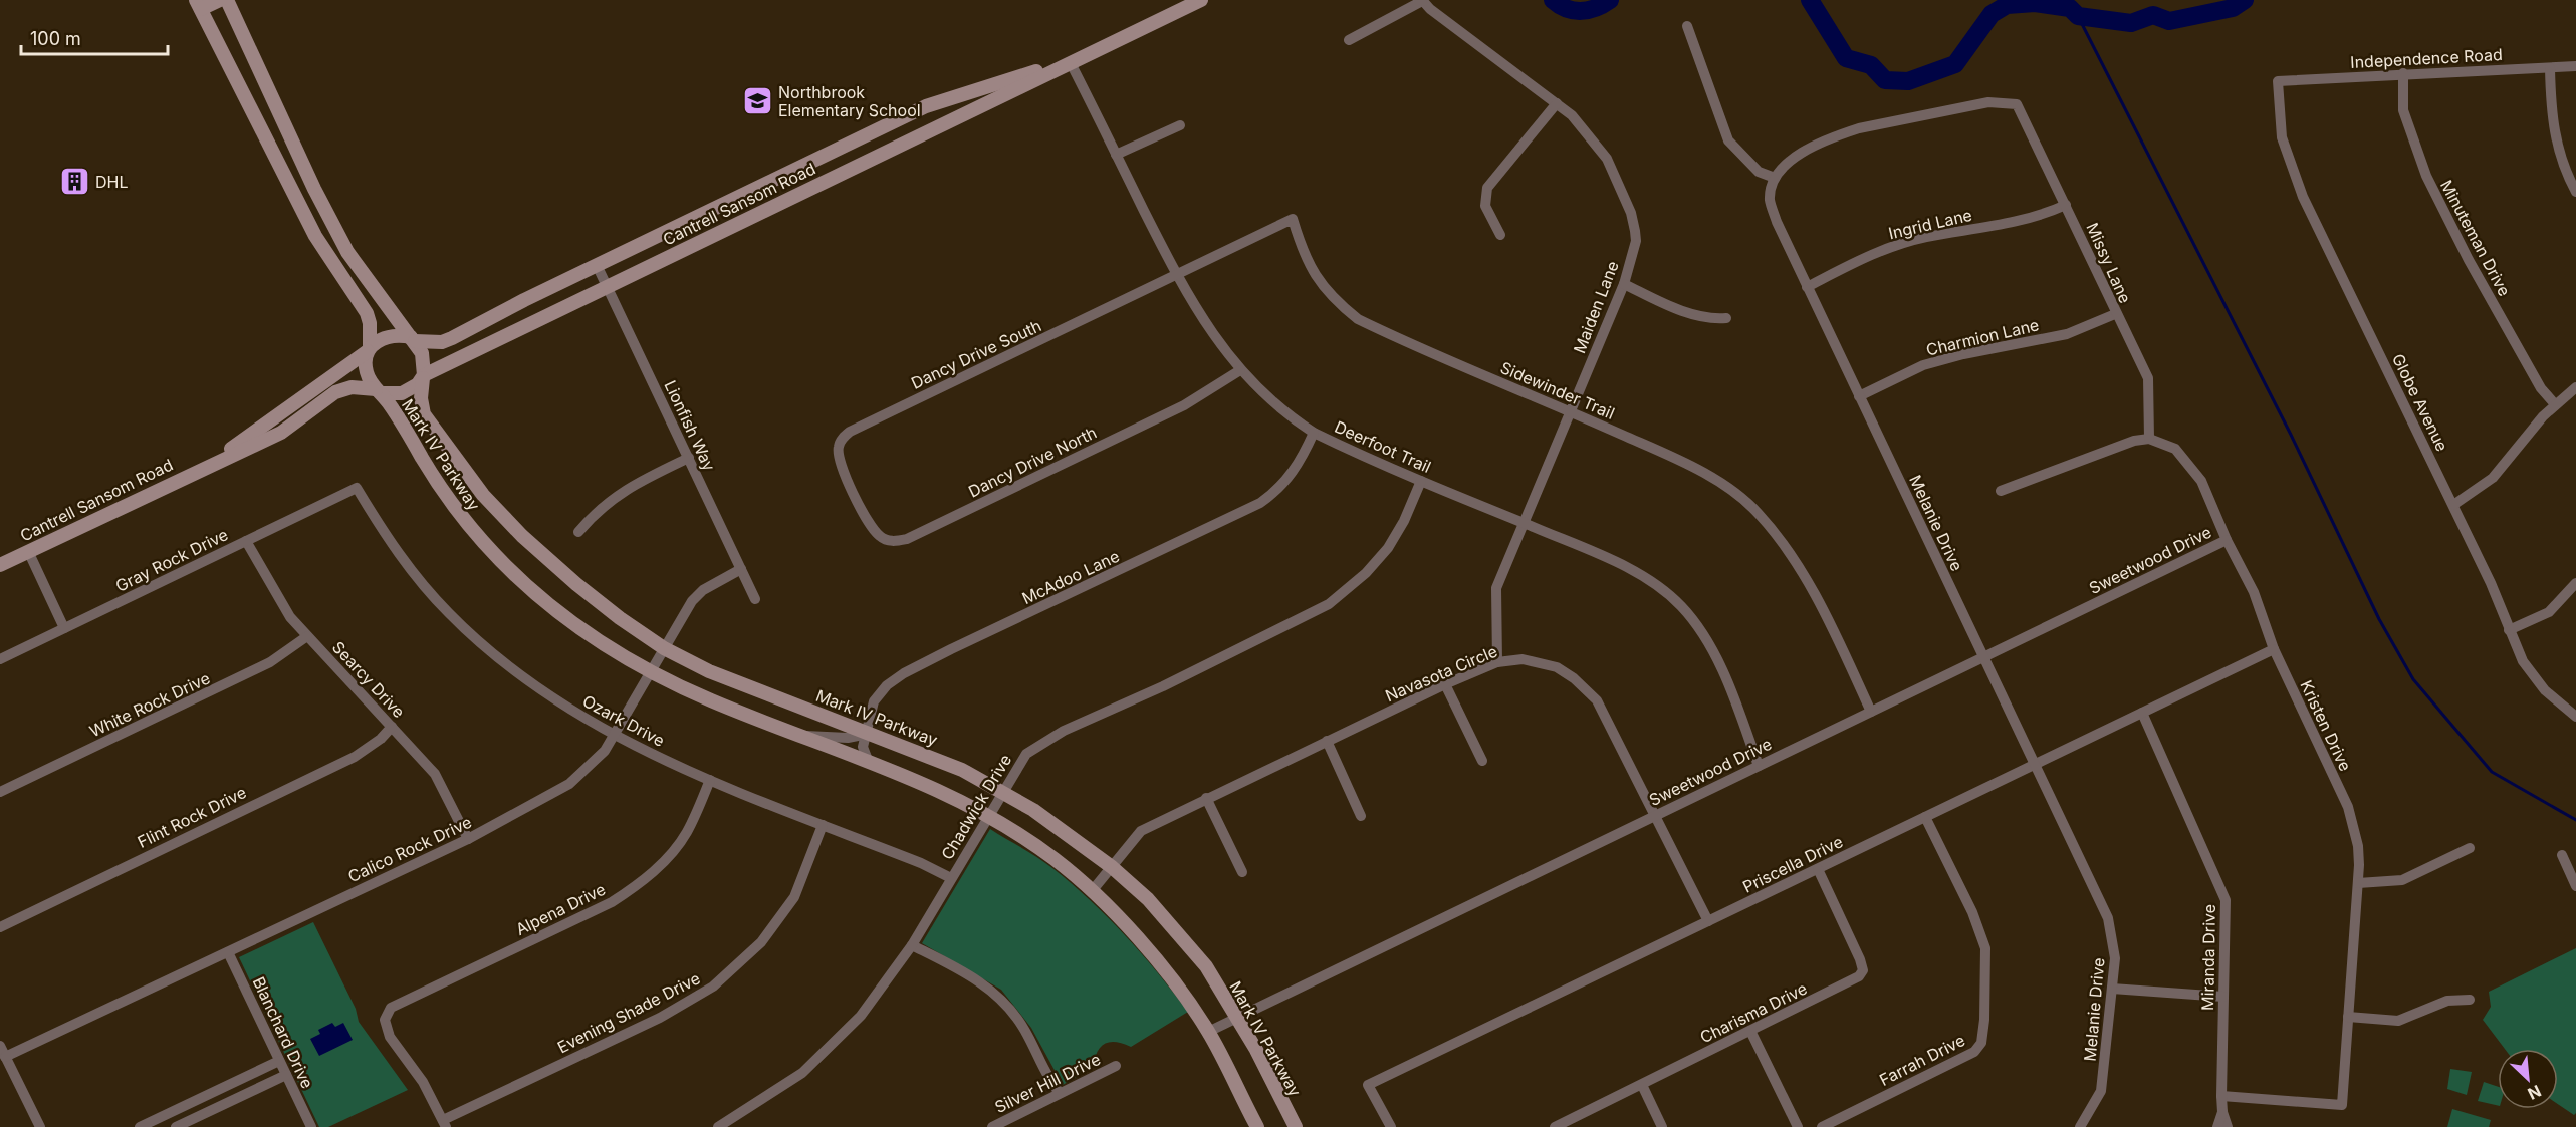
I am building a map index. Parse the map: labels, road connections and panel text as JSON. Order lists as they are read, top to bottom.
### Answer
{
  "streets": {
    "main road": ["Cantrell Sansom Road", "Mark IV Parkway"],
    "street": [
      "Independence Road",
      "Ingrid Lane",
      "Minuteman Drive",
      "Missy Lane",
      "Maiden Lane",
      "Charmion Lane",
      "Dancy Drive South",
      "Sidewinder Trail",
      "Globe Avenue",
      "Lionfish Way",
      "Deerfoot Trail",
      "Dancy Drive North",
      "Melanie Drive",
      "Gray Rock Drive",
      "Sweetwood Drive",
      "McAdoo Lane",
      "Navasota Circle",
      "Searcy Drive",
      "White Rock Drive",
      "Ozark Drive",
      "Kristen Drive",
      "Chadwick Drive",
      "Flint Rock Drive",
      "Calico Rock Drive",
      "Priscella Drive",
      "Alpena Drive",
      "Miranda Drive",
      "Evening Shade Drive",
      "Charisma Drive",
      "Blanchard Drive",
      "Farrah Drive",
      "Silver Hill Drive"
    ]
  },
  "crossings": [
    ["Independence Road", "Minuteman Drive"],
    ["Independence Road", "Globe Avenue"],
    ["Cantrell Sansom Road", "Lionfish Way"],
    ["Cantrell Sansom Road", "Deerfoot Trail"],
    ["Cantrell Sansom Road", "Mark IV Parkway"],
    ["Ingrid Lane", "Missy Lane"],
    ["Ingrid Lane", "Melanie Drive"],
    ["Missy Lane", "Charmion Lane"],
    ["Missy Lane", "Melanie Drive"],
    ["Missy Lane", "Kristen Drive"],
    ["Maiden Lane", "Sidewinder Trail"],
    ["Maiden Lane", "Deerfoot Trail"],
    ["Maiden Lane", "Navasota Circle"],
    ["Charmion Lane", "Melanie Drive"],
    ["Dancy Drive South", "Sidewinder Trail"],
    ["Dancy Drive South", "Deerfoot Trail"],
    ["Dancy Drive South", "Dancy Drive North"],
    ["Sidewinder Trail", "Deerfoot Trail"],
    ["Sidewinder Trail", "Sweetwood Drive"],
    ["Lionfish Way", "Calico Rock Drive"],
    ["Deerfoot Trail", "Dancy Drive North"],
    ["Deerfoot Trail", "Sweetwood Drive"],
    ["Deerfoot Trail", "McAdoo Lane"],
    ["Deerfoot Trail", "Chadwick Drive"],
    ["Mark IV Parkway", "Sweetwood Drive"],
    ["Mark IV Parkway", "McAdoo Lane"],
    ["Mark IV Parkway", "Navasota Circle"],
    ["Mark IV Parkway", "Chadwick Drive"],
    ["Mark IV Parkway", "Calico Rock Drive"],
    ["Melanie Drive", "Sweetwood Drive"],
    ["Melanie Drive", "Priscella Drive"],
    ["Gray Rock Drive", "Searcy Drive"],
    ["Gray Rock Drive", "Ozark Drive"],
    ["Sweetwood Drive", "Navasota Circle"],
    ["Sweetwood Drive", "Kristen Drive"],
    ["Navasota Circle", "Priscella Drive"],
    ["Searcy Drive", "White Rock Drive"],
    ["Searcy Drive", "Flint Rock Drive"],
    ["Searcy Drive", "Calico Rock Drive"],
    ["Ozark Drive", "Chadwick Drive"],
    ["Ozark Drive", "Calico Rock Drive"],
    ["Ozark Drive", "Alpena Drive"],
    ["Ozark Drive", "Evening Shade Drive"],
    ["Kristen Drive", "Priscella Drive"],
    ["Kristen Drive", "Miranda Drive"],
    ["Calico Rock Drive", "Blanchard Drive"],
    ["Priscella Drive", "Miranda Drive"],
    ["Priscella Drive", "Charisma Drive"],
    ["Priscella Drive", "Farrah Drive"],
    ["Alpena Drive", "Evening Shade Drive"]
  ],
  "places": {
    "school or university": ["Northbrook Elementary School"],
    "building": ["DHL"]
  },
  "scale_bar": "100 m",
  "north": "bottom right"
}
